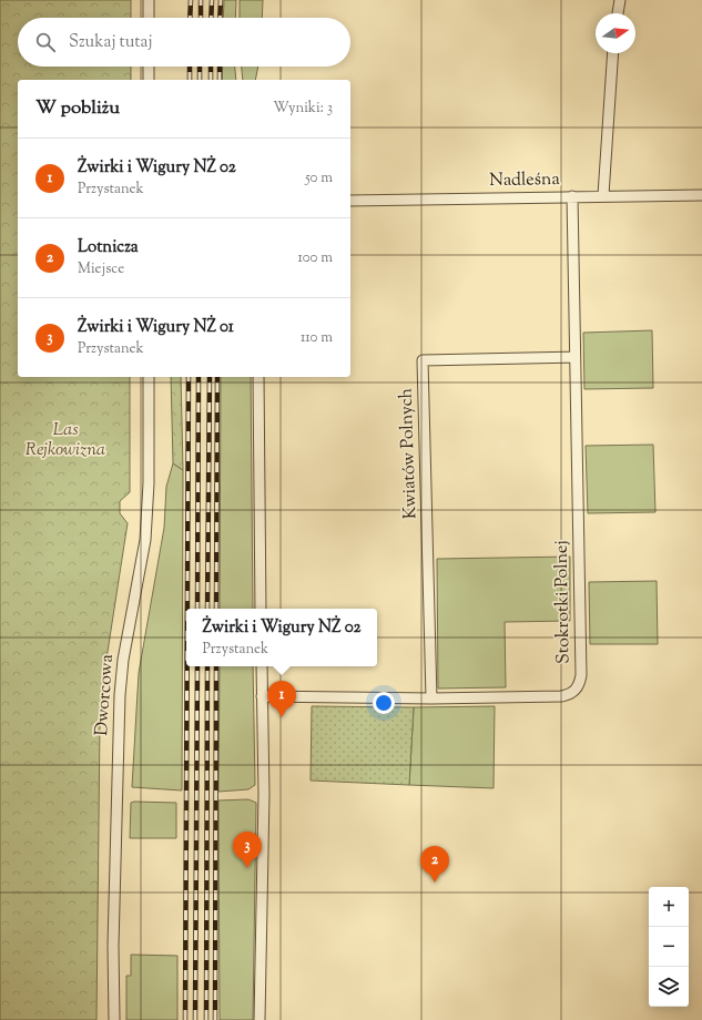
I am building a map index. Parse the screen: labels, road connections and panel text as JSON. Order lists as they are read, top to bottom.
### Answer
{
  "streets": {
    "street": [
      "Nadleśna",
      "Kwiatów Polnych",
      "Stokrotki Polnej",
      "Dworcowa"
    ]
  },
  "crossings": [
    ["Nadleśna", "Stokrotki Polnej"],
    ["Kwiatów Polnych", "Stokrotki Polnej"]
  ],
  "parks": ["Las Rejkowizna"],
  "north": "right",
  "page": {
    "search": "Szukaj tutaj",
    "heading": ["W pobliżu", "Wyniki: 3"],
    "list": [
      {
        "mark": "1",
        "name": "Żwirki i Wigury NŻ 02",
        "note": "Przystanek",
        "value": "50 m"
      },
      {
        "mark": "2",
        "name": "Lotnicza",
        "note": "Miejsce",
        "value": "100 m"
      },
      {
        "mark": "3",
        "name": "Żwirki i Wigury NŻ 01",
        "note": "Przystanek",
        "value": "110 m"
      }
    ],
    "popup": ["Żwirki i Wigury NŻ 02", "Przystanek"],
    "pins": ["1", "3", "2"],
    "map_buttons": ["+", "−"]
  }
}
